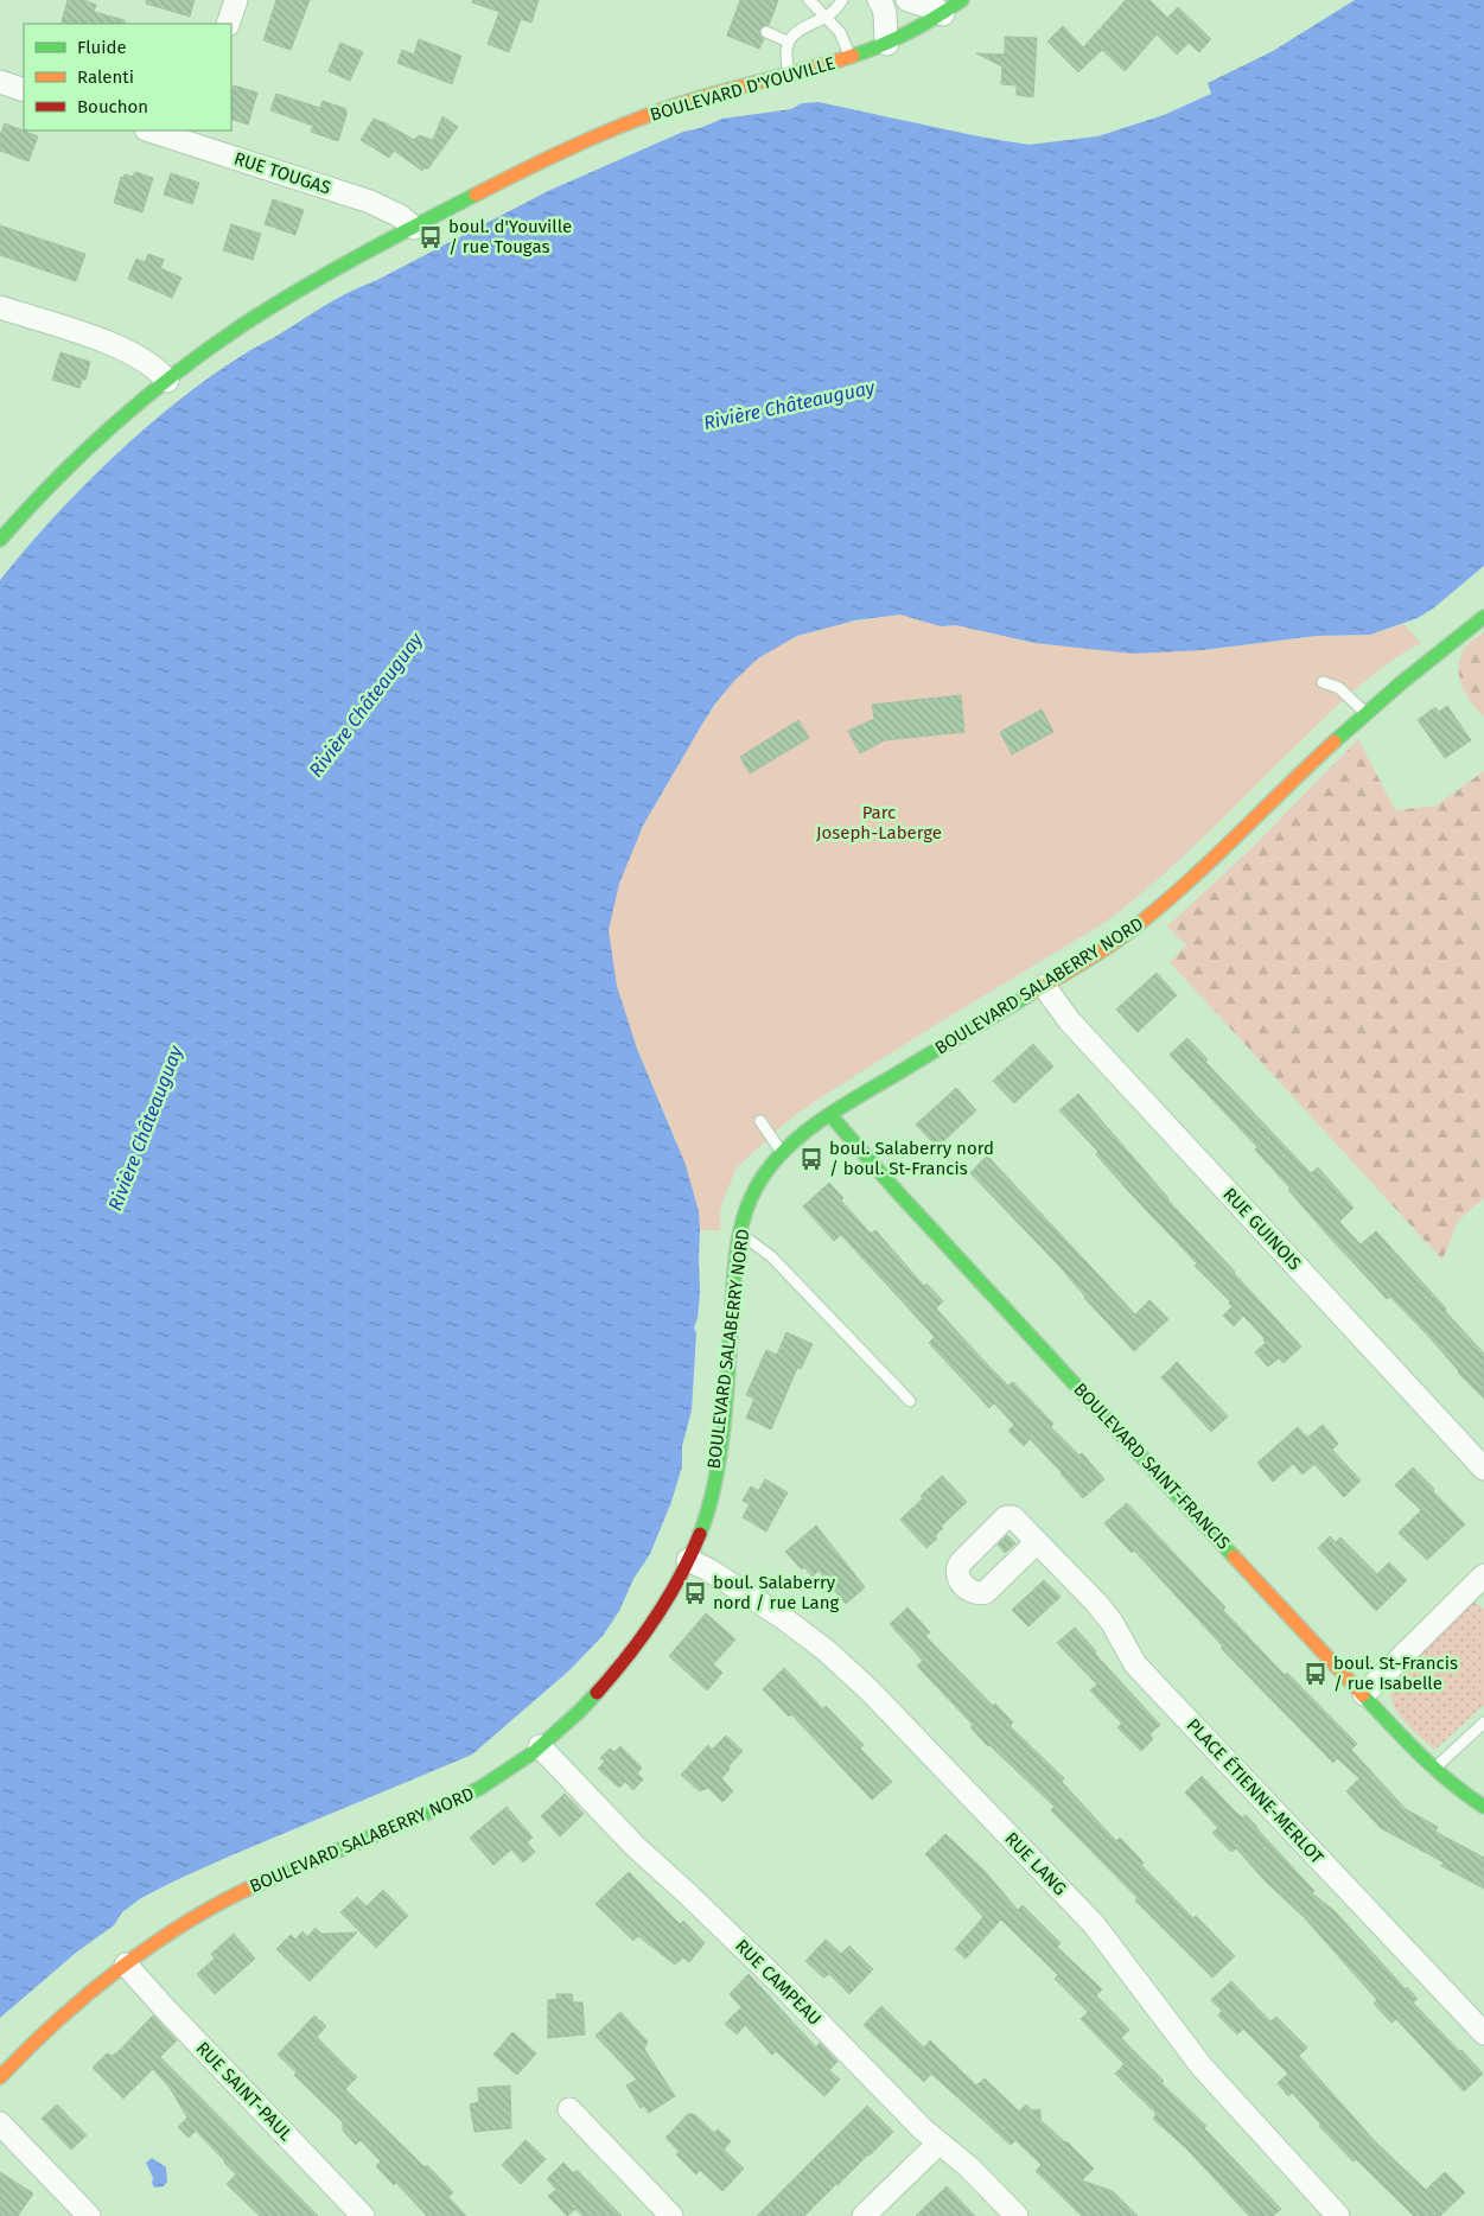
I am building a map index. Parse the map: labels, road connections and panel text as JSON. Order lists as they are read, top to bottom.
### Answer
{
  "streets": {
    "street": [
      "BOULEVARD D'YOUVILLE",
      "RUE TOUGAS",
      "BOULEVARD SALABERRY NORD",
      "RUE GUINOIS",
      "BOULEVARD SAINT-FRANCIS",
      "PLACE ÉTIENNE-MERLOT",
      "RUE LANG",
      "RUE CAMPEAU",
      "RUE SAINT-PAUL"
    ]
  },
  "crossings": [
    ["BOULEVARD D'YOUVILLE", "RUE TOUGAS"],
    ["BOULEVARD SALABERRY NORD", "RUE GUINOIS"],
    ["BOULEVARD SALABERRY NORD", "BOULEVARD SAINT-FRANCIS"],
    ["BOULEVARD SALABERRY NORD", "RUE LANG"],
    ["BOULEVARD SALABERRY NORD", "RUE CAMPEAU"],
    ["BOULEVARD SALABERRY NORD", "RUE SAINT-PAUL"]
  ],
  "water": ["Rivière Châteauguay"],
  "parks": ["Parc Joseph-Laberge"],
  "places": {
    "bus stop": [
      "boul. d'Youville / rue Tougas",
      "boul. Salaberry nord / boul. St-Francis",
      "boul. Salaberry nord / rue Lang",
      "boul. St-Francis / rue Isabelle"
    ]
  },
  "legend": ["Fluide", "Ralenti", "Bouchon"]
}
